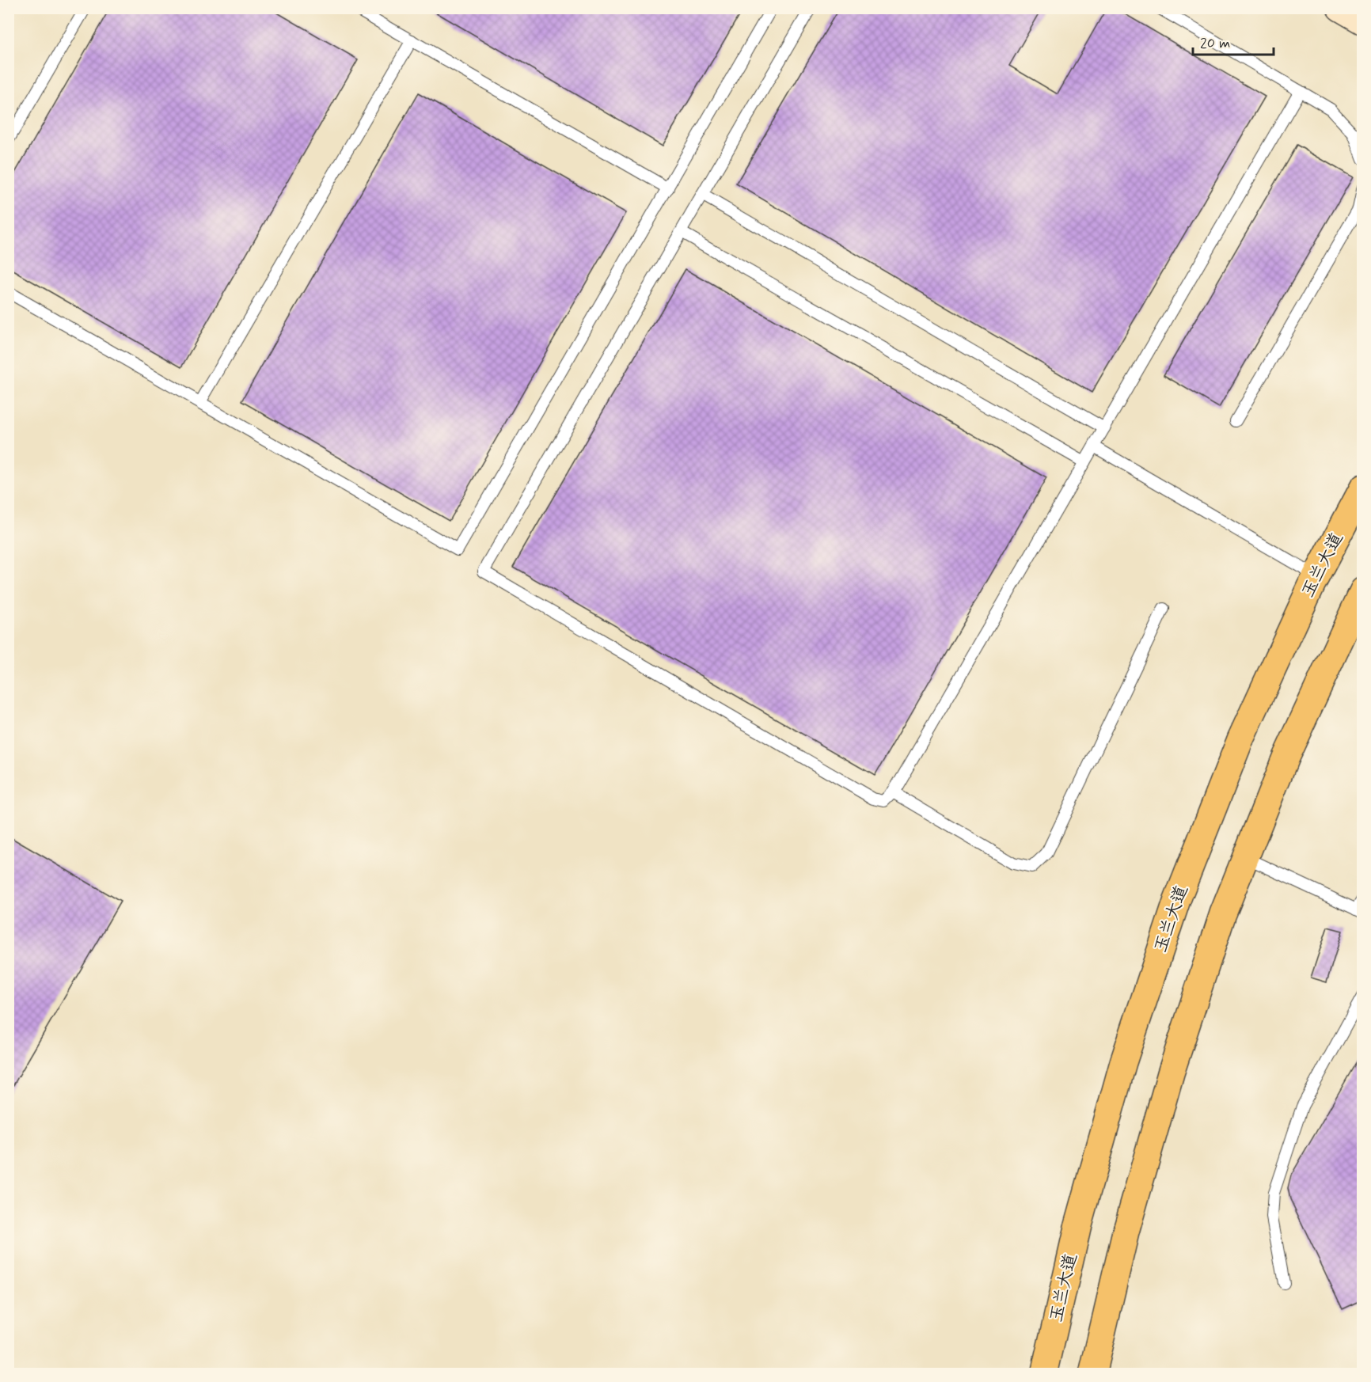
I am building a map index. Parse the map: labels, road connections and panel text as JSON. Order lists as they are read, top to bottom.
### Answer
{
  "streets": {
    "main road": ["玉兰大道"]
  },
  "scale_bar": "20 m"
}
